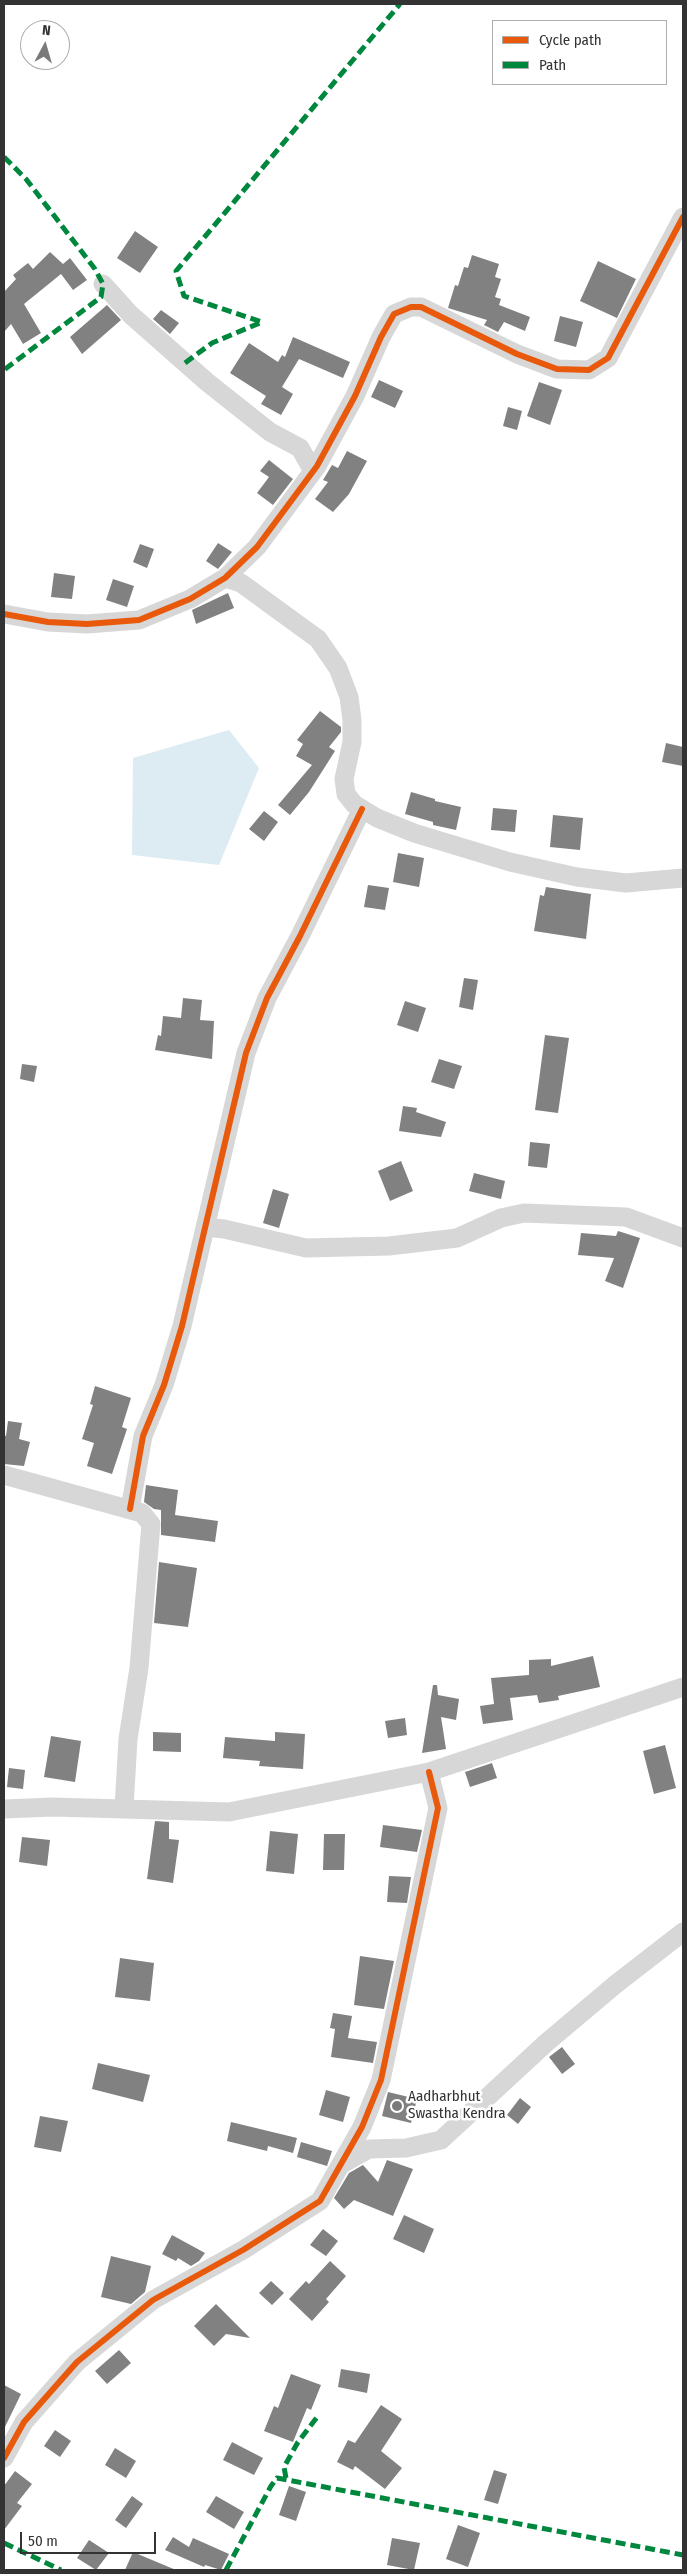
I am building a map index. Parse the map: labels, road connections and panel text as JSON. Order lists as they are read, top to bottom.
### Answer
{
  "places": ["Aadharbhut Swastha Kendra"],
  "legend": ["Cycle path", "Path"],
  "scale_bar": "50 m",
  "north": "top"
}
